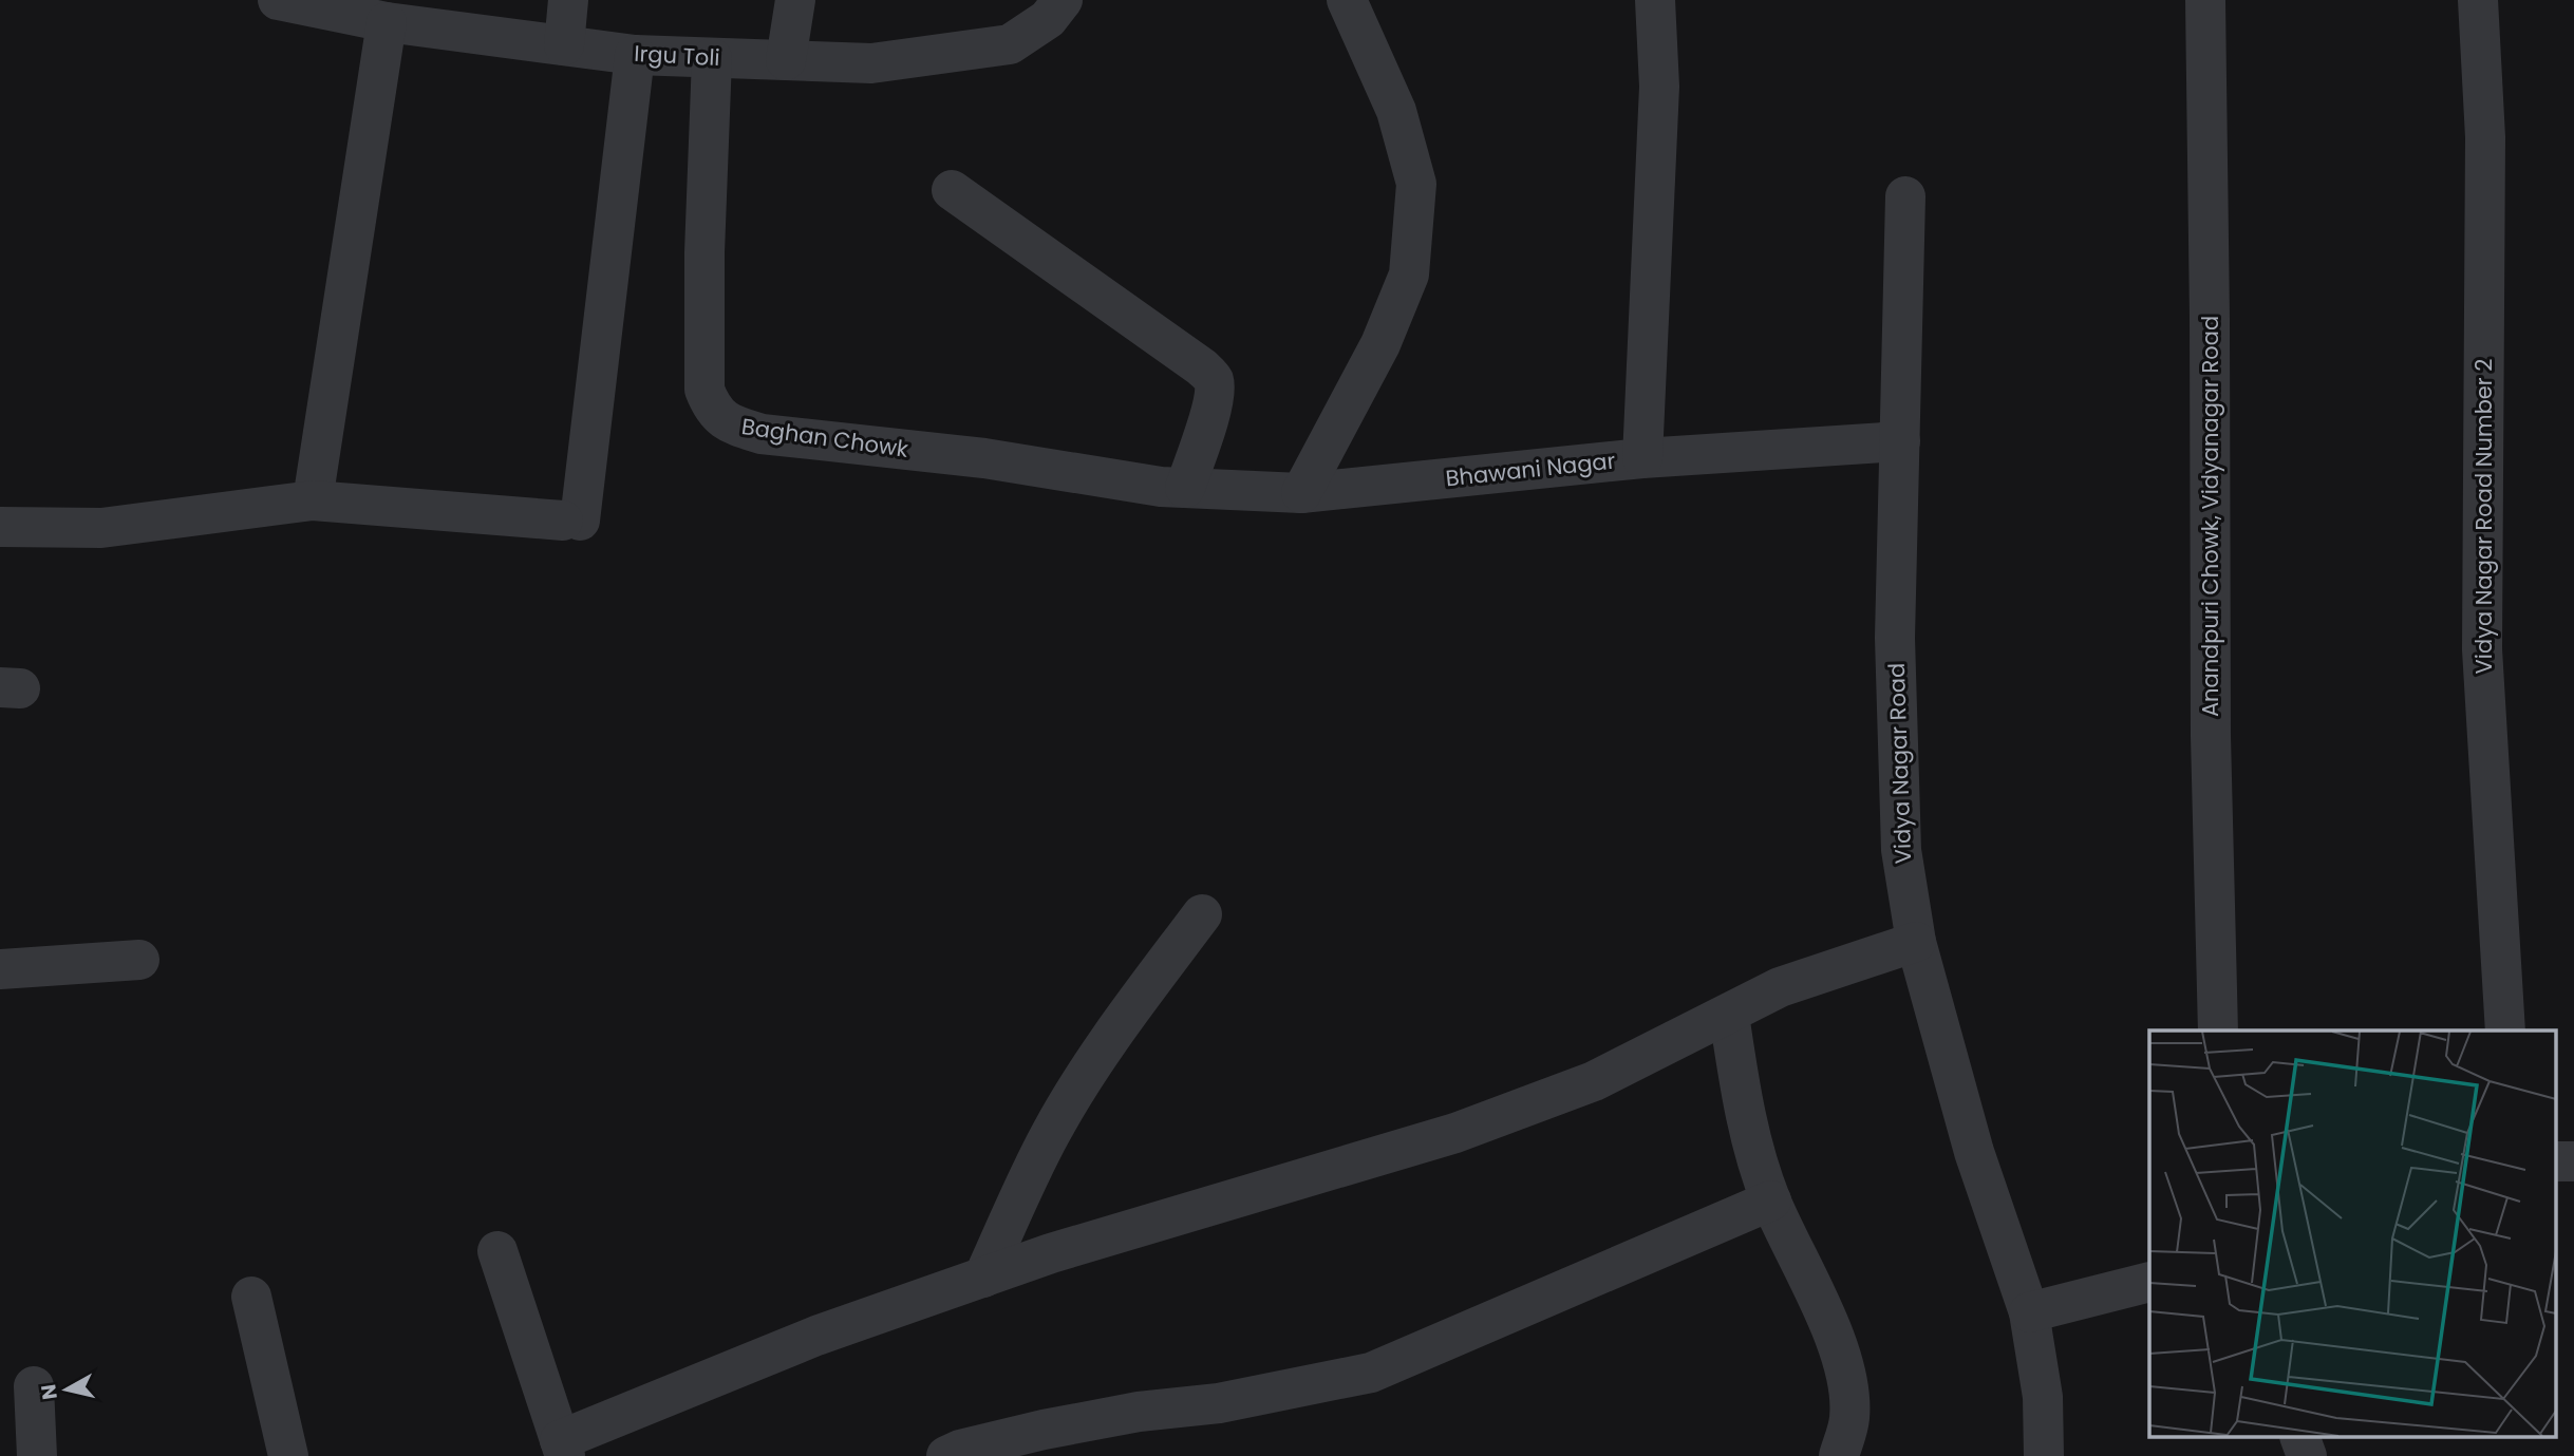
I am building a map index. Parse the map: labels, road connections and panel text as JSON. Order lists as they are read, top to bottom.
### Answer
{
  "streets": {
    "street": [
      "Irgu Toli",
      "Baghan Chowk",
      "Bhawani Nagar",
      "Anandpuri Chowk, Vidyanagar Road",
      "Vidya Nagar Road Number 2",
      "Vidya Nagar Road"
    ]
  },
  "crossings": [
    ["Irgu Toli", "Baghan Chowk"],
    ["Baghan Chowk", "Bhawani Nagar"],
    ["Bhawani Nagar", "Vidya Nagar Road"]
  ],
  "north": "left"
}
